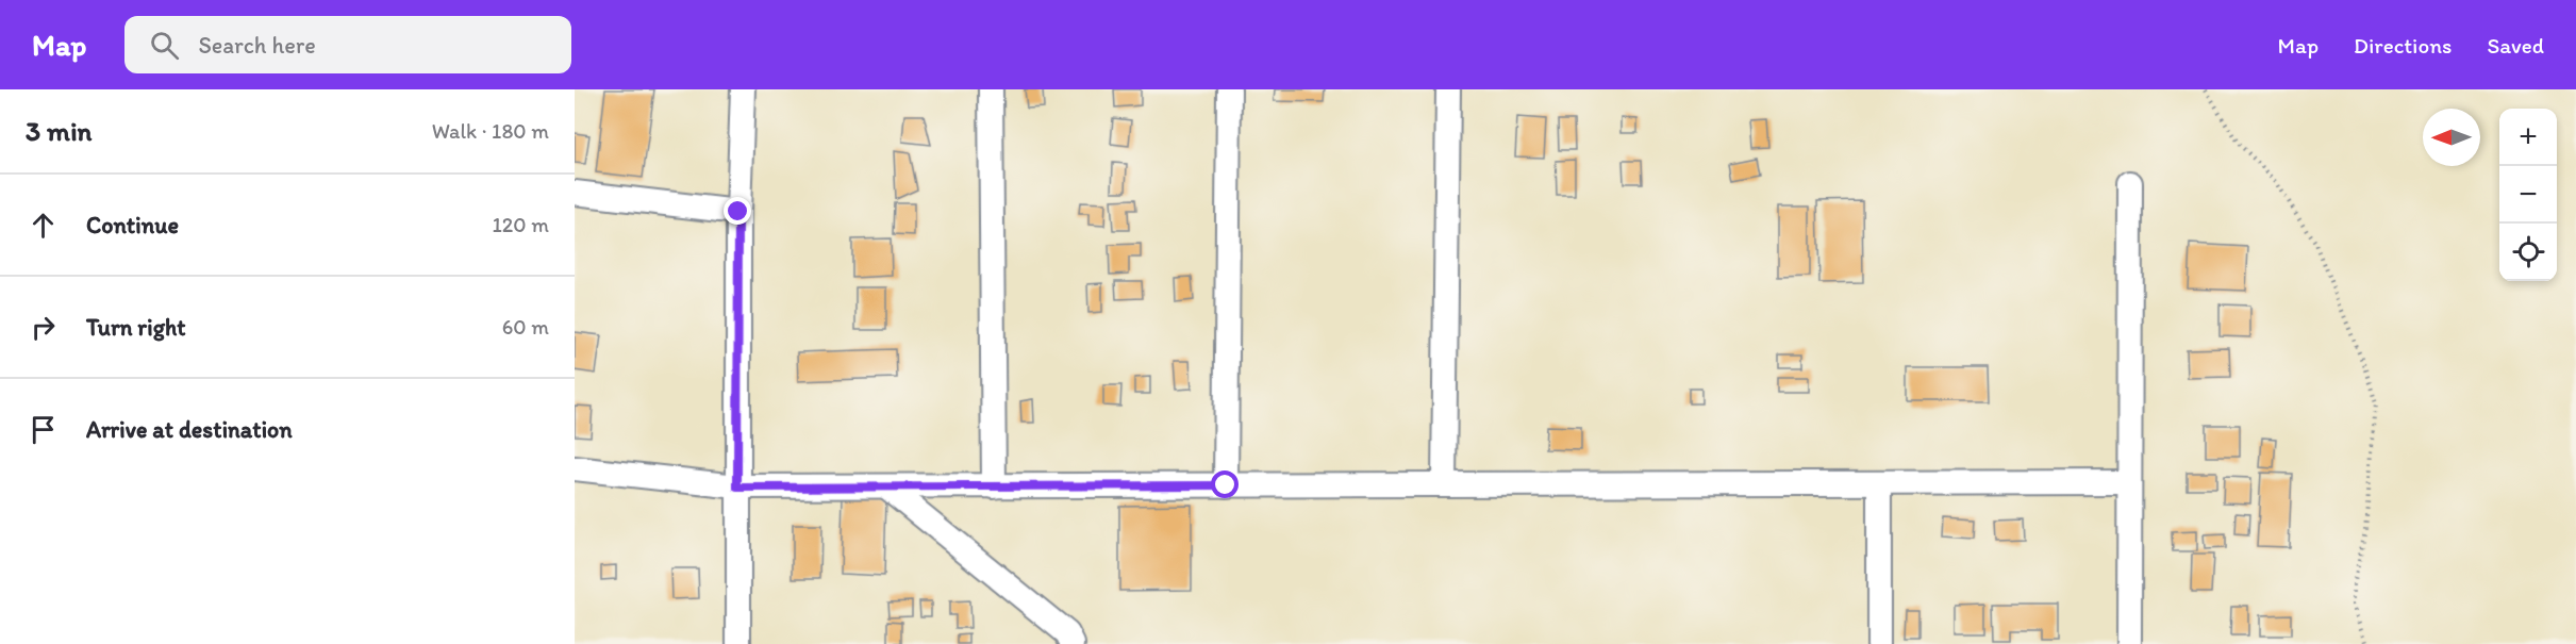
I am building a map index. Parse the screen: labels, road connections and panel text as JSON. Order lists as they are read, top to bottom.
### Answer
{
  "north": "left",
  "page": {
    "header": "Map",
    "search": "Search here",
    "nav": ["Map", "Directions", "Saved"],
    "heading": ["3 min", "Walk · 180 m"],
    "map_buttons": ["+", "−"],
    "list": [
      ["Continue", "120 m"],
      ["Turn right", "60 m"],
      "Arrive at destination"
    ]
  }
}
